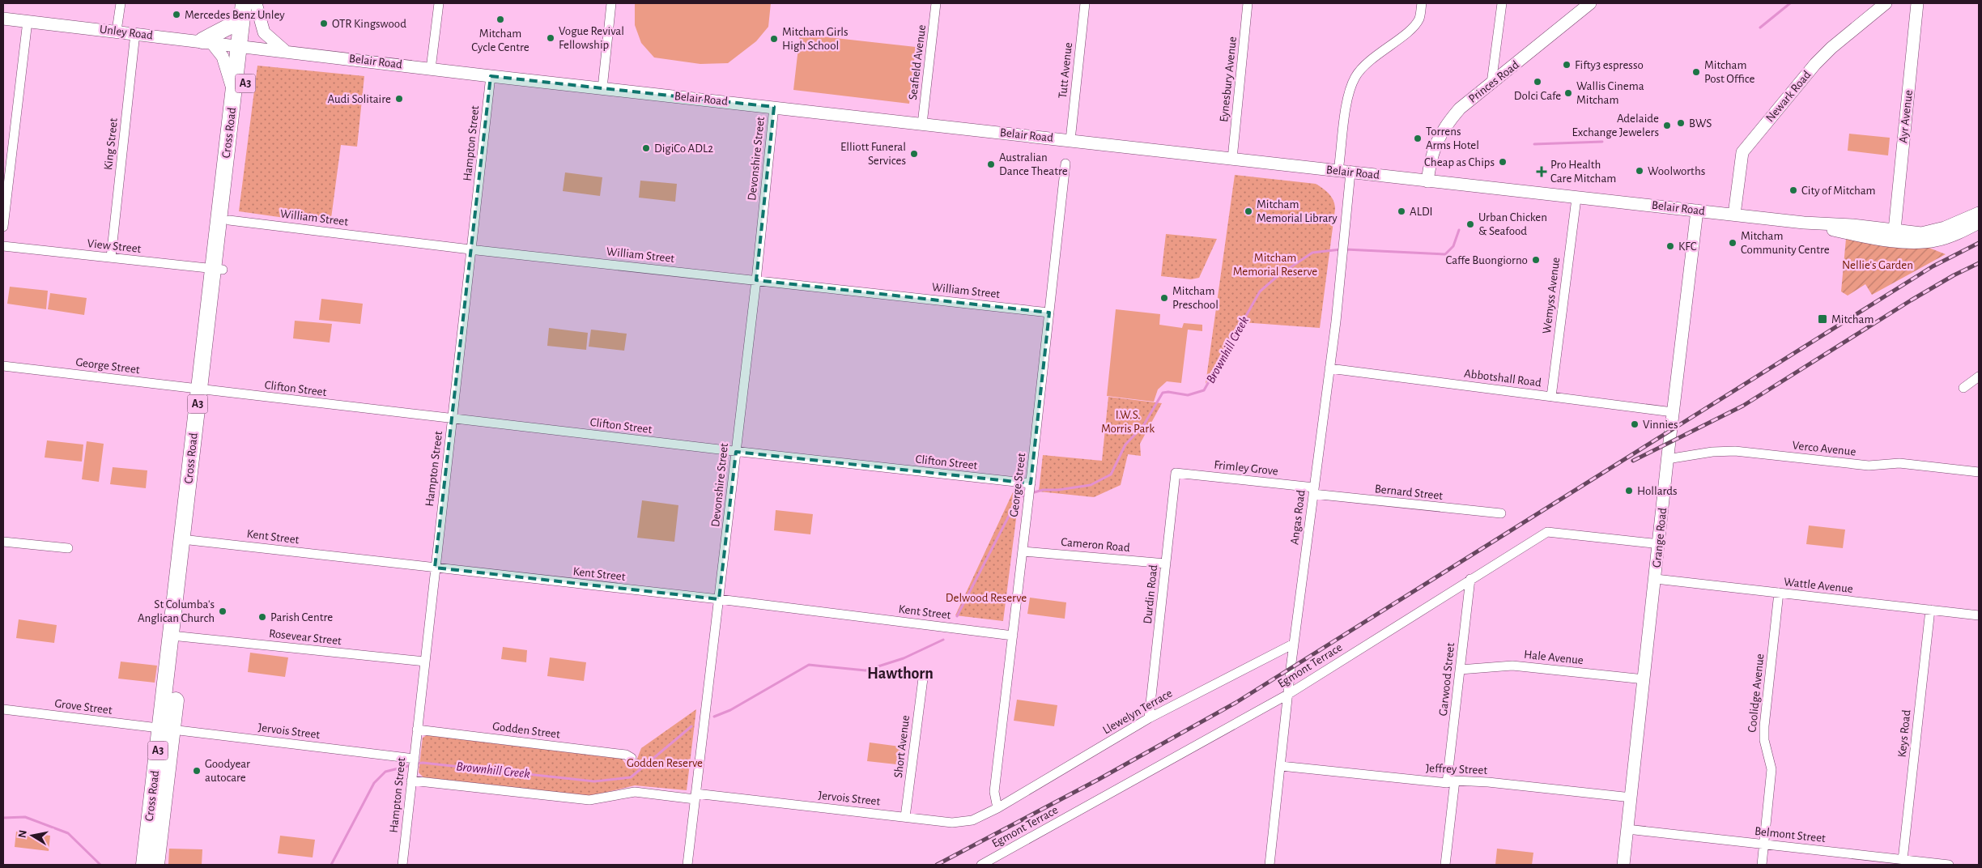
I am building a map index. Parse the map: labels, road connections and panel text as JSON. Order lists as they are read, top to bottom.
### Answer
{
  "streets": {
    "highway": ["A3", "Cross Road"],
    "main road": [
      "Unley Road",
      "Belair Road",
      "Princes Road",
      "Newark Road",
      "Ayr Avenue",
      "Grange Road"
    ],
    "street": [
      "Seafield Avenue",
      "Tutt Avenue",
      "Eynesbury Avenue",
      "Hampton Street",
      "King Street",
      "Devonshire Street",
      "William Street",
      "View Street",
      "Wemyss Avenue",
      "George Street",
      "Abbotshall Road",
      "Clifton Street",
      "Verco Avenue",
      "Frimley Grove",
      "Bernard Street",
      "Angas Road",
      "Kent Street",
      "Cameron Road",
      "Wattle Avenue",
      "Durdin Road",
      "Rosevear Street",
      "Hale Avenue",
      "Egmont Terrace",
      "Garwood Street",
      "Coolidge Avenue",
      "Grove Street",
      "Llewelyn Terrace",
      "Godden Street",
      "Jervois Street",
      "Keys Road",
      "Short Avenue",
      "Jeffrey Street",
      "Belmont Street"
    ]
  },
  "crossings": [
    ["Unley Road", "Belair Road"],
    ["Unley Road", "Cross Road"],
    ["Unley Road", "King Street"],
    ["Belair Road", "Seafield Avenue"],
    ["Belair Road", "Tutt Avenue"],
    ["Belair Road", "Eynesbury Avenue"],
    ["Belair Road", "Princes Road"],
    ["Belair Road", "Newark Road"],
    ["Belair Road", "Ayr Avenue"],
    ["Belair Road", "Cross Road"],
    ["Belair Road", "Hampton Street"],
    ["Belair Road", "Devonshire Street"],
    ["Belair Road", "Wemyss Avenue"],
    ["Belair Road", "Angas Road"],
    ["Belair Road", "Grange Road"],
    ["Cross Road", "William Street"],
    ["Cross Road", "View Street"],
    ["Cross Road", "George Street"],
    ["Cross Road", "Clifton Street"],
    ["Cross Road", "Kent Street"],
    ["Cross Road", "Rosevear Street"],
    ["Cross Road", "Grove Street"],
    ["Cross Road", "Jervois Street"],
    ["Hampton Street", "William Street"],
    ["Hampton Street", "Clifton Street"],
    ["Hampton Street", "Kent Street"],
    ["Hampton Street", "Rosevear Street"],
    ["Hampton Street", "Godden Street"],
    ["Hampton Street", "Jervois Street"],
    ["King Street", "View Street"],
    ["Devonshire Street", "William Street"],
    ["Devonshire Street", "Clifton Street"],
    ["Devonshire Street", "Kent Street"],
    ["Devonshire Street", "Jervois Street"],
    ["William Street", "George Street"],
    ["Wemyss Avenue", "Abbotshall Road"],
    ["George Street", "Clifton Street"],
    ["George Street", "Kent Street"],
    ["George Street", "Cameron Road"],
    ["George Street", "Llewelyn Terrace"],
    ["George Street", "Jervois Street"],
    ["Abbotshall Road", "Angas Road"],
    ["Abbotshall Road", "Grange Road"],
    ["Verco Avenue", "Grange Road"],
    ["Frimley Grove", "Bernard Street"],
    ["Frimley Grove", "Angas Road"],
    ["Frimley Grove", "Durdin Road"],
    ["Bernard Street", "Angas Road"],
    ["Angas Road", "Egmont Terrace"],
    ["Angas Road", "Llewelyn Terrace"],
    ["Angas Road", "Jeffrey Street"],
    ["Grange Road", "Wattle Avenue"],
    ["Grange Road", "Hale Avenue"],
    ["Grange Road", "Egmont Terrace"],
    ["Grange Road", "Jeffrey Street"],
    ["Grange Road", "Belmont Street"],
    ["Cameron Road", "Durdin Road"],
    ["Wattle Avenue", "Coolidge Avenue"],
    ["Wattle Avenue", "Keys Road"],
    ["Durdin Road", "Llewelyn Terrace"],
    ["Hale Avenue", "Garwood Street"],
    ["Egmont Terrace", "Garwood Street"],
    ["Garwood Street", "Jeffrey Street"],
    ["Coolidge Avenue", "Belmont Street"],
    ["Grove Street", "Jervois Street"],
    ["Llewelyn Terrace", "Jervois Street"],
    ["Jervois Street", "Short Avenue"],
    ["Keys Road", "Belmont Street"]
  ],
  "districts": ["Hawthorn"],
  "water": ["Brownhill Creek"],
  "parks": [
    "Mitcham Memorial Reserve",
    "Nellie's Garden",
    "I.W.S. Morris Park",
    "Delwood Reserve",
    "Godden Reserve"
  ],
  "places": {
    "other": [
      "Mercedes Benz Unley",
      "Mitcham Cycle Centre",
      "OTR Kingswood",
      "Vogue Revival Fellowship",
      "Mitcham Girls High School",
      "Fifty3 espresso",
      "Mitcham Post Office",
      "Dolci Cafe",
      "Wallis Cinema Mitcham",
      "Audi Solitaire",
      "BWS",
      "Adelaide Exchange Jewelers",
      "Torrens Arms Hotel",
      "DigiCo ADL2",
      "Elliott Funeral Services",
      "Cheap as Chips",
      "Australian Dance Theatre",
      "Woolworths",
      "City of Mitcham",
      "Mitcham Memorial Library",
      "ALDI",
      "Urban Chicken & Seafood",
      "Mitcham Community Centre",
      "KFC",
      "Caffe Buongiorno",
      "Mitcham Preschool",
      "Vinnies",
      "Hollards",
      "St Columba's Anglican Church",
      "Parish Centre",
      "Goodyear autocare"
    ],
    "health": ["Pro Health Care Mitcham"],
    "transit": ["Mitcham"]
  },
  "north": "left"
}
